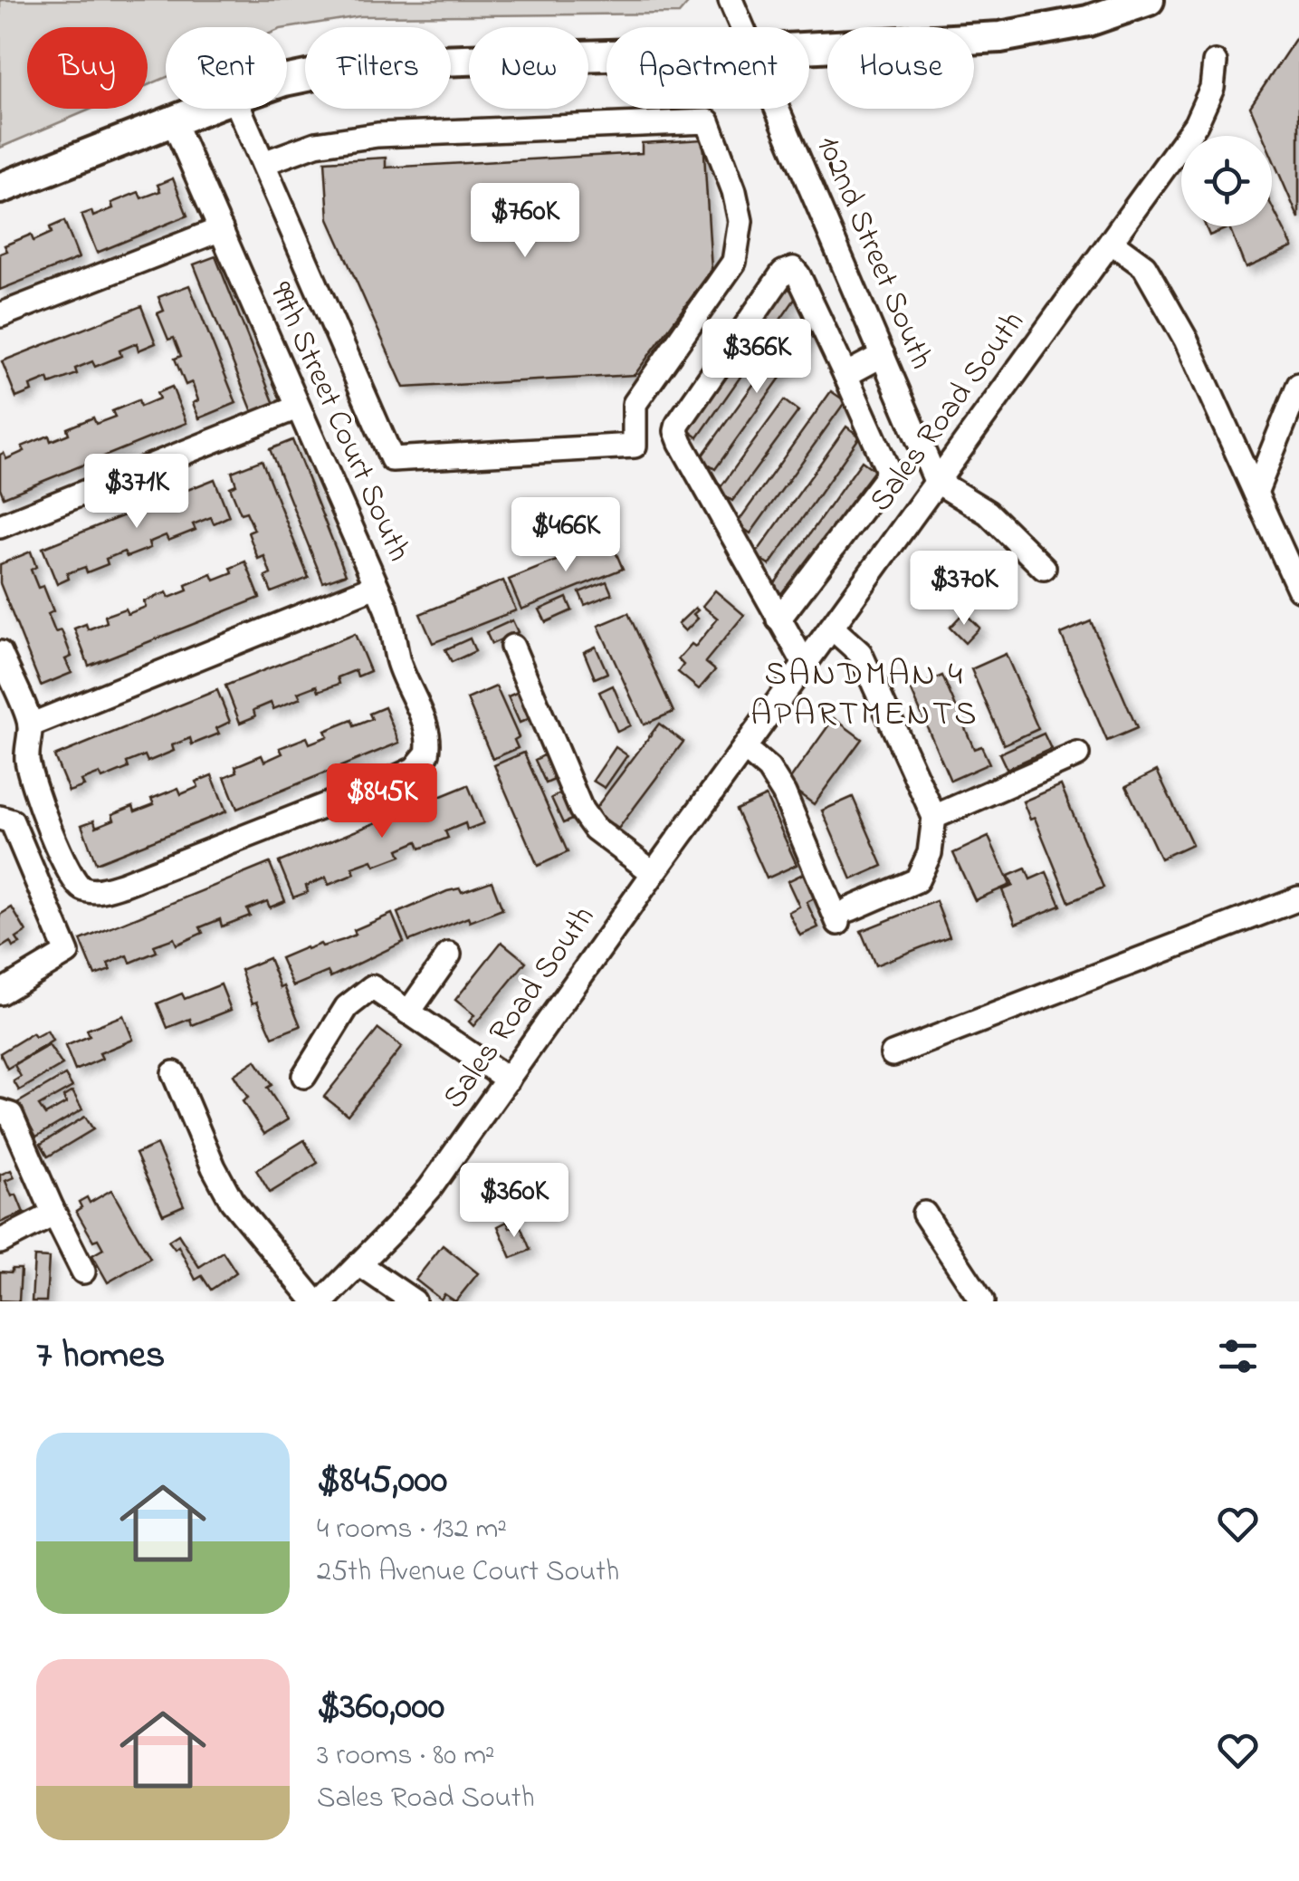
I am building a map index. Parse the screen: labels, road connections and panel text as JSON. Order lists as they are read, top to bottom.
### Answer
{
  "streets": {
    "street": ["102nd Street South", "Sales Road South", "99th Street Court South"]
  },
  "crossings": [
    ["102nd Street South", "Sales Road South"]
  ],
  "districts": ["SANDMAN 4 APARTMENTS"],
  "page": {
    "chip": [
      "Buy",
      "Rent",
      "Filters",
      "New",
      "Apartment",
      "House"
    ],
    "price": [
      "$760K",
      "$366K",
      "$371K",
      "$466K",
      "$370K",
      "$845K",
      "$360K"
    ],
    "heading": "7 homes",
    "list": [
      {
        "name": "$845,000",
        "note": "4 rooms · 132 m² · 25th Avenue Court South"
      },
      {
        "name": "$360,000",
        "note": "3 rooms · 80 m² · Sales Road South"
      }
    ]
  }
}
